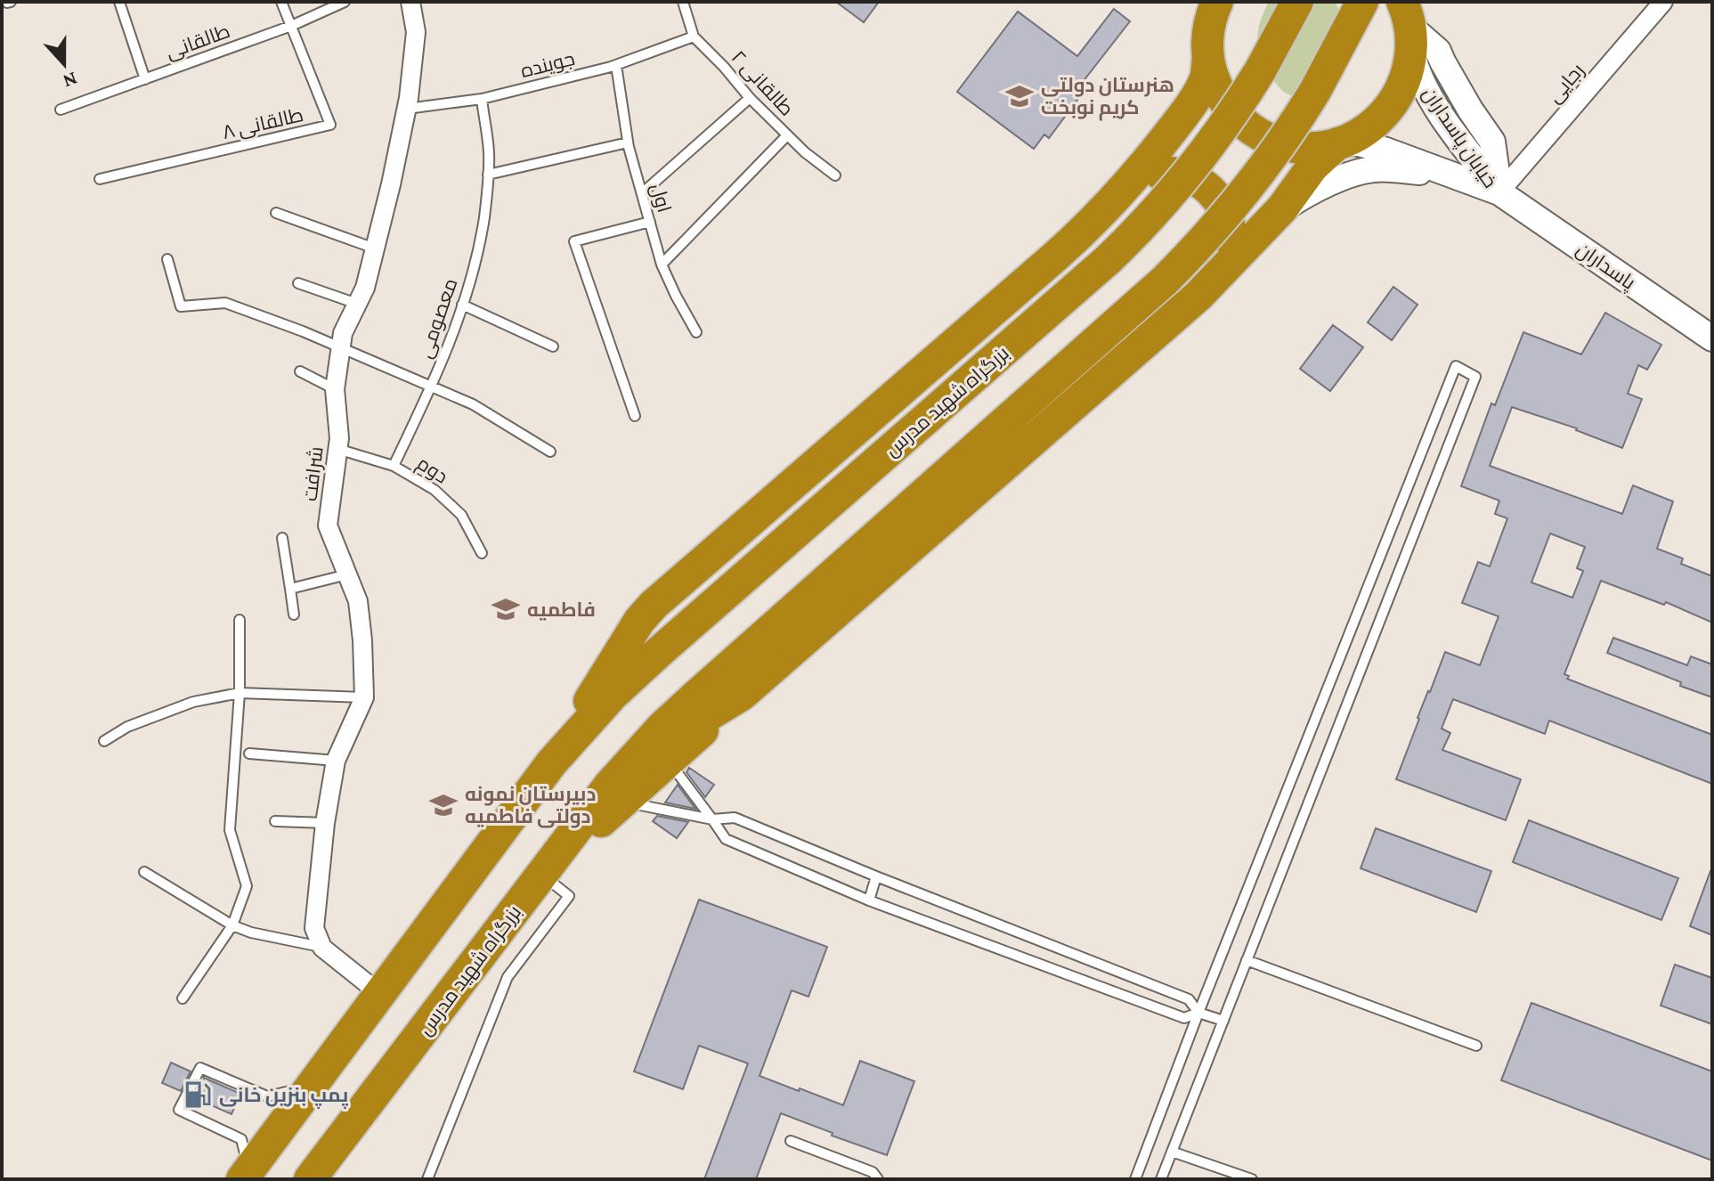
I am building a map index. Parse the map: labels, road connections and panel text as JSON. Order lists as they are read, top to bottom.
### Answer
{
  "streets": {
    "highway": ["بزرگراه شهید مدرس"],
    "main road": ["خیابان پاسداران", "پاسداران"],
    "street": ["رجایی", "شرافت"],
    "lane": [
      "طالقانی",
      "جوینده",
      "طالقانی ۲",
      "طالقانی ۸",
      "اول",
      "معصومی",
      "دوم"
    ]
  },
  "crossings": [
    ["طالقانی", "طالقانی ۸"],
    ["جوینده", "طالقانی ۲"],
    ["جوینده", "اول"],
    ["جوینده", "معصومی"],
    ["جوینده", "شرافت"],
    ["رجایی", "خیابان پاسداران"],
    ["رجایی", "پاسداران"],
    ["خیابان پاسداران", "پاسداران"],
    ["خیابان پاسداران", "بزرگراه شهید مدرس"],
    ["معصومی", "دوم"],
    ["دوم", "شرافت"]
  ],
  "places": {
    "school or university": ["هنرستان دولتی کریم نوبخت", "فاطمیه", "دبیرستان نمونه دولتی فاطمیه"],
    "fuel station": ["پمپ بنزین خانی"]
  },
  "north": "bottom"
}
